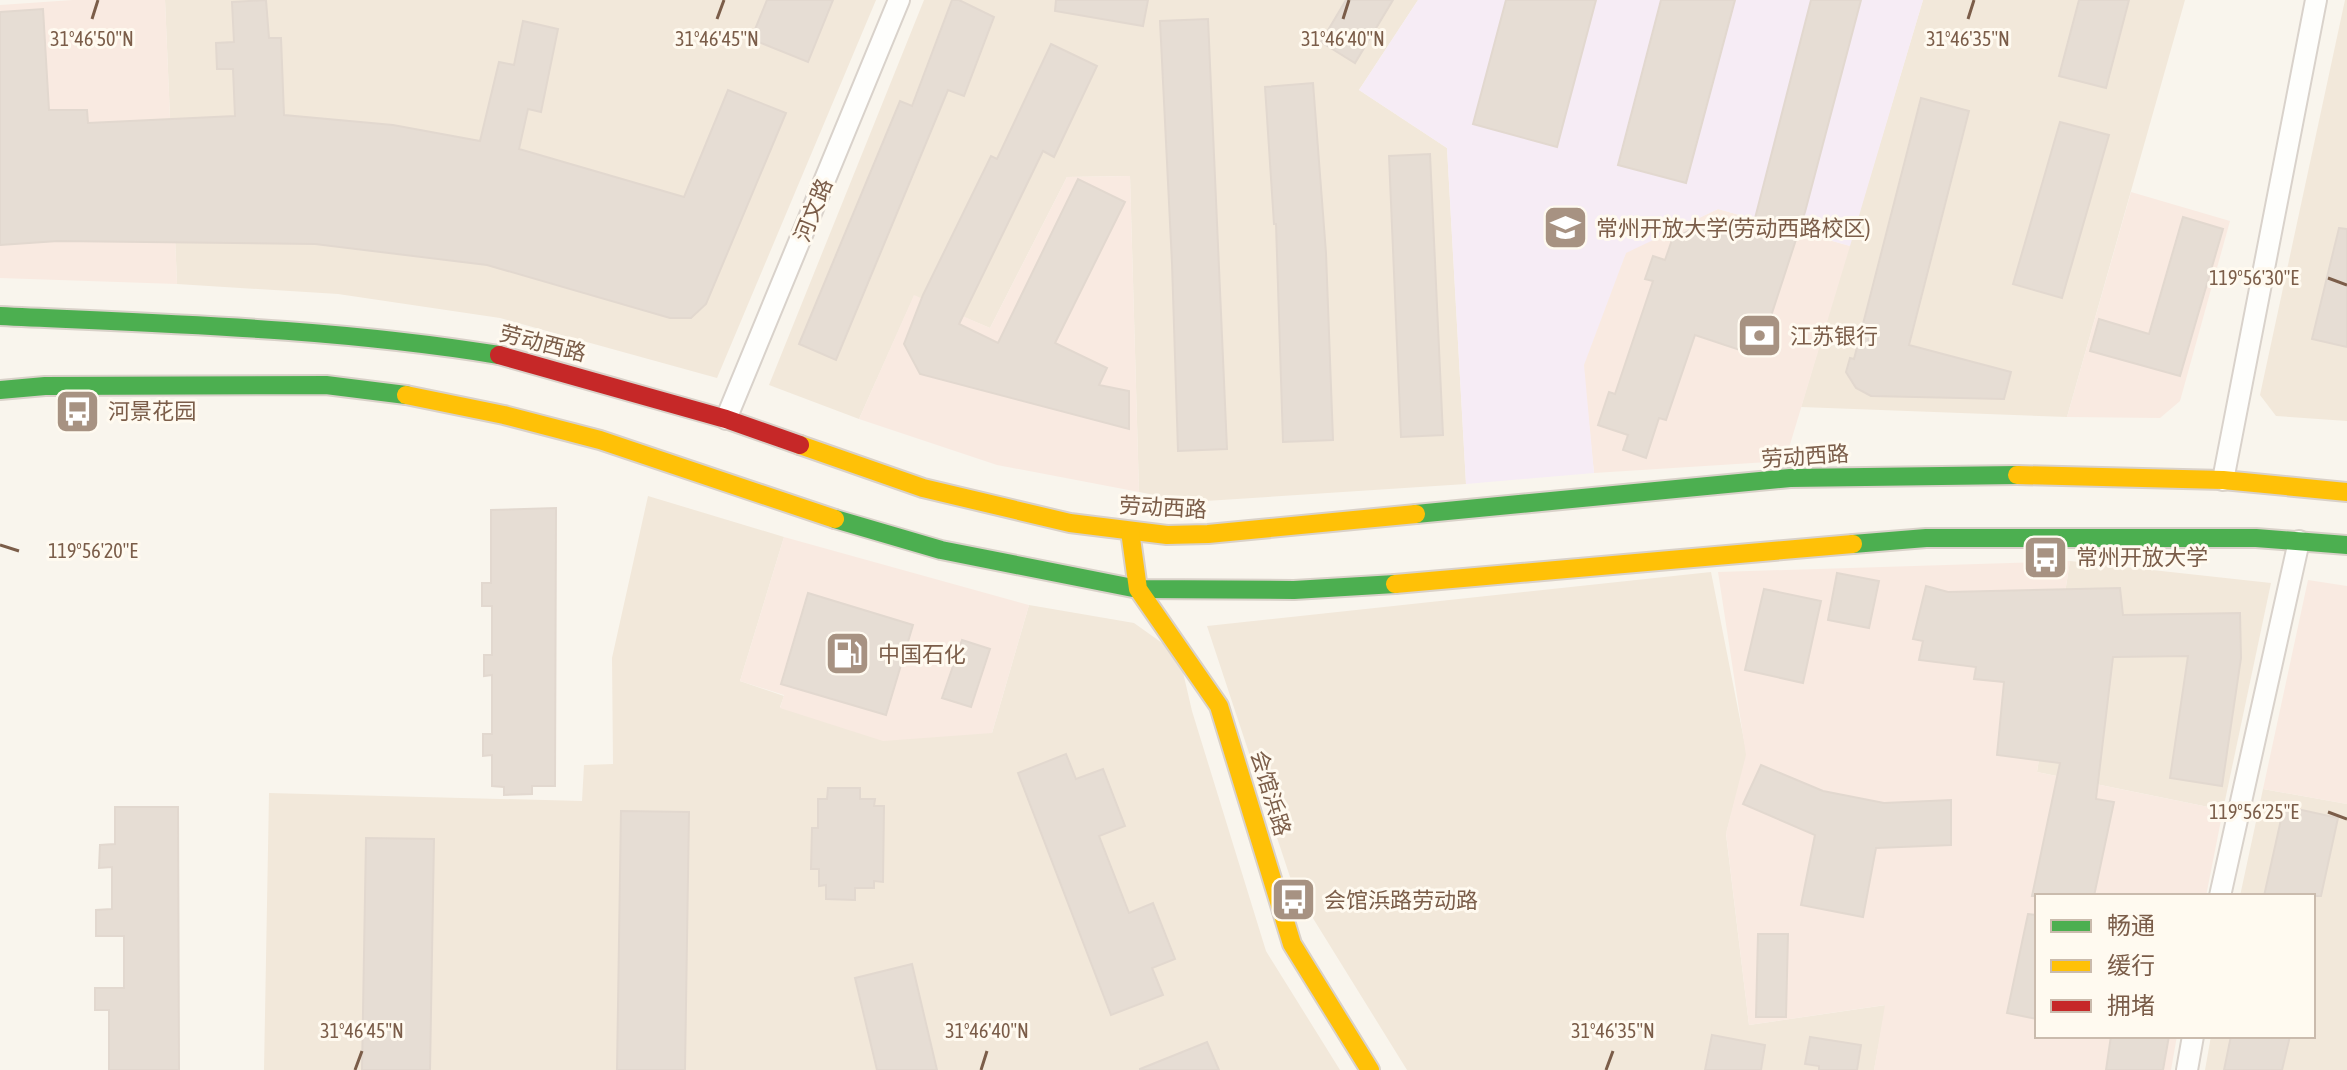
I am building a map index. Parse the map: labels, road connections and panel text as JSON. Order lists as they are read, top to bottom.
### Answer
{
  "streets": {
    "main road": ["劳动西路", "会馆浜路"],
    "street": ["河文路"]
  },
  "crossings": [
    ["河文路", "劳动西路"],
    ["劳动西路", "会馆浜路"]
  ],
  "places": {
    "school or university": ["常州开放大学(劳动西路校区)"],
    "bank": ["江苏银行"],
    "bus stop": ["河景花园", "常州开放大学", "会馆浜路劳动路"],
    "fuel station": ["中国石化"]
  },
  "legend": ["畅通", "缓行", "拥堵"],
  "coordinates": [
    "31°46'35\"N",
    "31°46'50\"N",
    "31°46'45\"N",
    "31°46'40\"N",
    "119°56'30\"E",
    "119°56'20\"E",
    "119°56'25\"E"
  ]
}
